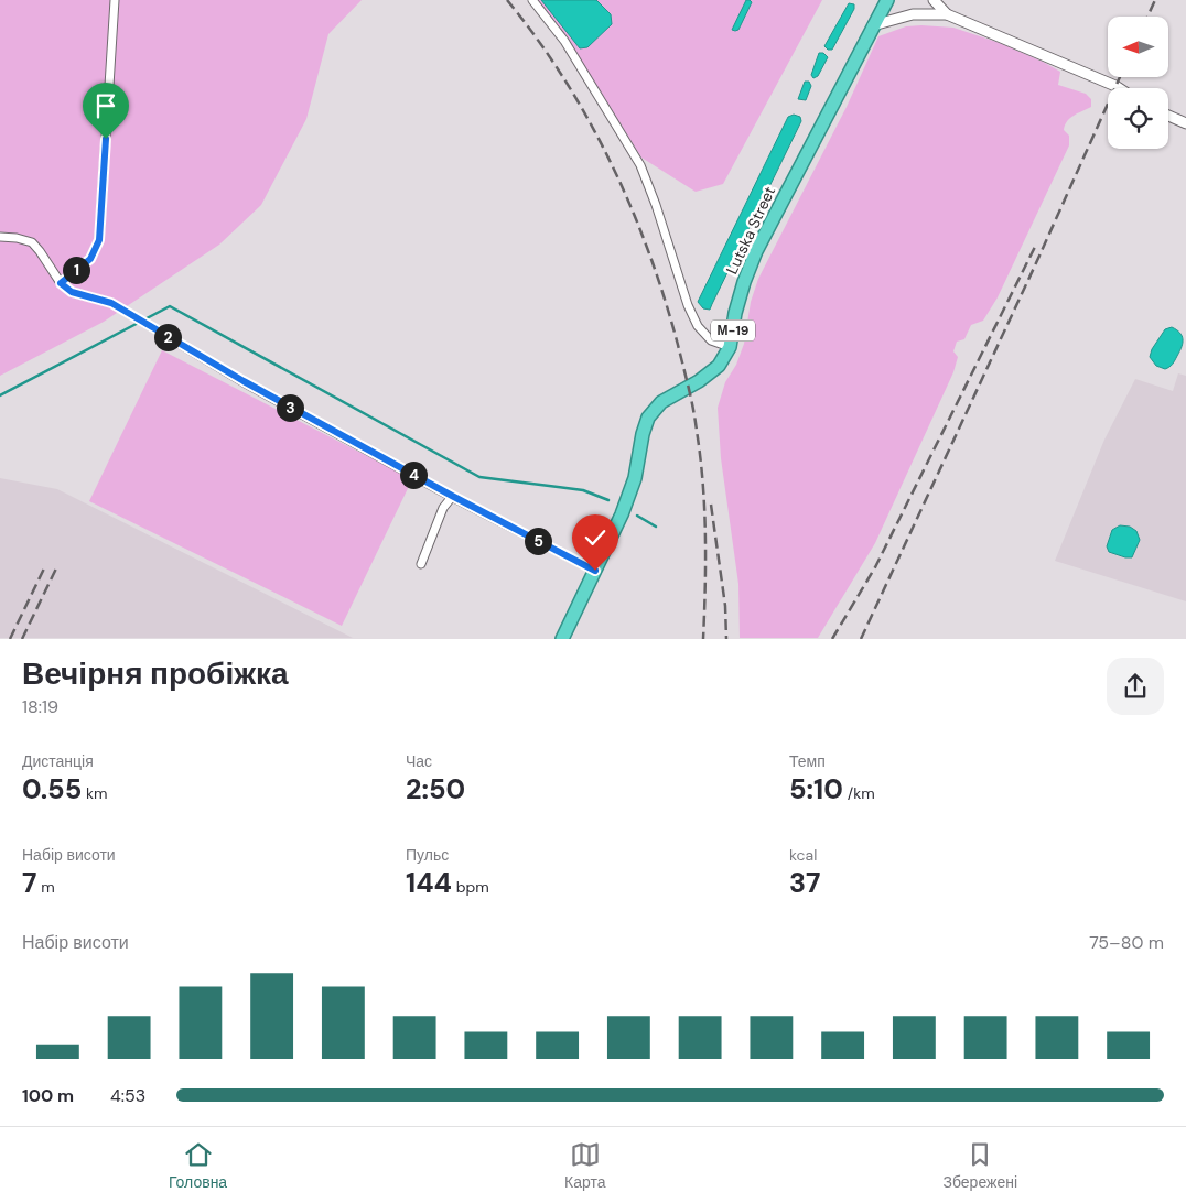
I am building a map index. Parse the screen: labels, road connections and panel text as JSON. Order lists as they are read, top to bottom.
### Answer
{
  "streets": {
    "highway": ["Lutska Street", "М-19"]
  },
  "north": "left",
  "page": {
    "pins": [
      "1",
      "2",
      "3",
      "4",
      "5"
    ],
    "heading": ["Вечірня пробіжка", "18:19"],
    "stats": [
      ["Дистанція", "0.55 km"],
      ["Час", "2:50"],
      ["Темп", "5:10 /km"],
      ["Набір висоти", "7 m"],
      ["Пульс", "144 bpm"],
      ["kcal", "37"]
    ],
    "chart": ["Набір висоти", "75–80 m"],
    "list": [
      {
        "name": "100 m",
        "note": "4:53"
      }
    ],
    "tabs": ["Головна", "Карта", "Збережені"]
  }
}
